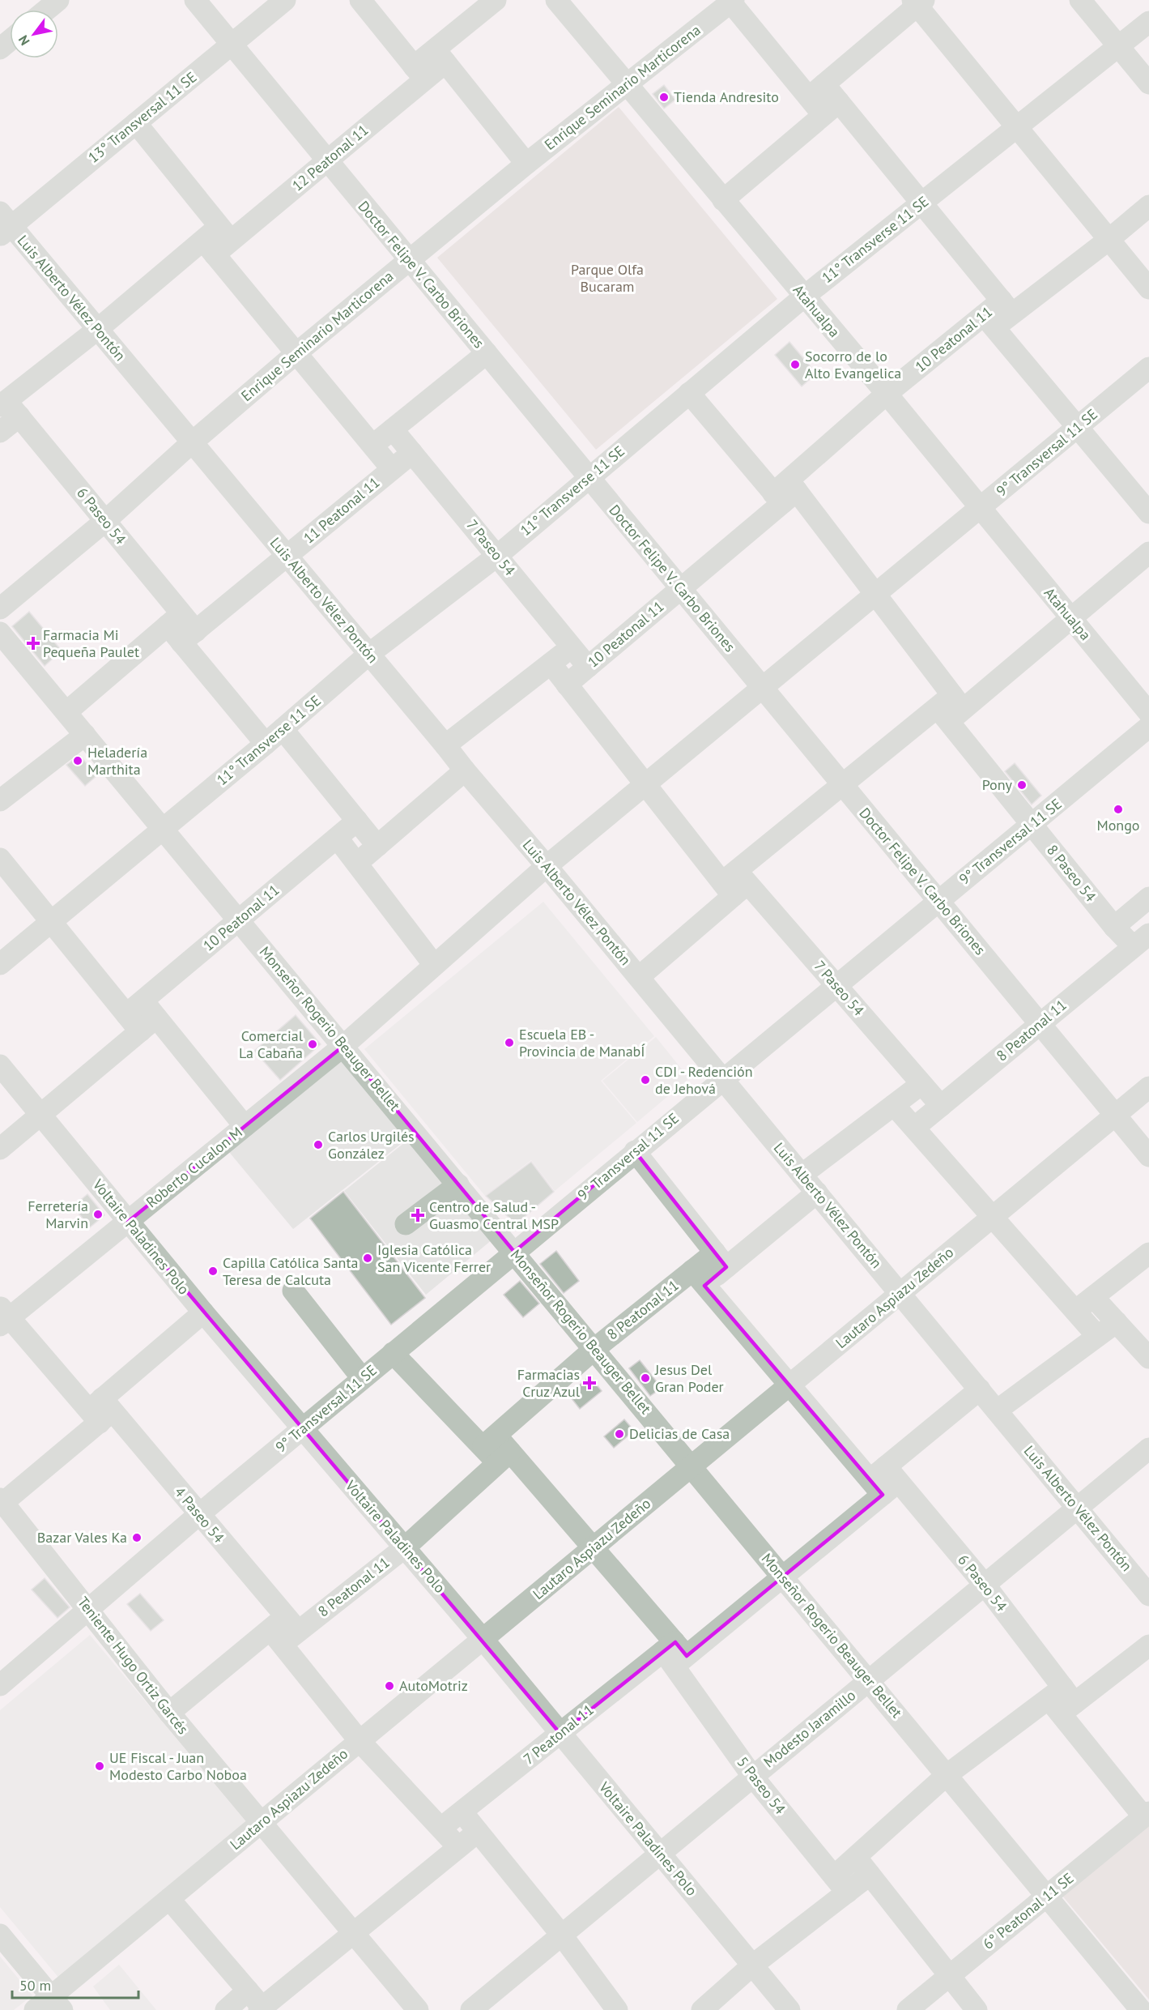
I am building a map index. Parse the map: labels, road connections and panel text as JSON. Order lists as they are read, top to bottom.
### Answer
{
  "streets": {
    "street": [
      "Enrique Seminario Marticorena",
      "13° Transversal 11 SE",
      "12 Peatonal 11",
      "11° Transverse 11 SE",
      "Doctor Felipe V. Carbo Briones",
      "Luis Alberto Vélez Pontón",
      "Atahualpa",
      "10 Peatonal 11",
      "9° Transversal 11 SE",
      "11 Peatonal 11",
      "6 Paseo 54",
      "7 Paseo 54",
      "8 Paseo 54",
      "Monseñor Rogerio Beauger Bellet",
      "8 Peatonal 11",
      "Roberto Cucalon M",
      "Voltaire Paladines Polo",
      "Lautaro Aspiazu Zedeño",
      "4 Paseo 54",
      "Teniente Hugo Ortiz Garcés",
      "Modesto Jaramillo",
      "7 Peatonal 11",
      "5 Paseo 54",
      "6° Peatonal 11 SE"
    ]
  },
  "crossings": [
    ["Enrique Seminario Marticorena", "Doctor Felipe V. Carbo Briones"],
    ["Enrique Seminario Marticorena", "Luis Alberto Vélez Pontón"],
    ["Enrique Seminario Marticorena", "Atahualpa"],
    ["Enrique Seminario Marticorena", "6 Paseo 54"],
    ["13° Transversal 11 SE", "Doctor Felipe V. Carbo Briones"],
    ["13° Transversal 11 SE", "Luis Alberto Vélez Pontón"],
    ["12 Peatonal 11", "Doctor Felipe V. Carbo Briones"],
    ["12 Peatonal 11", "Luis Alberto Vélez Pontón"],
    ["12 Peatonal 11", "6 Paseo 54"],
    ["11° Transverse 11 SE", "Doctor Felipe V. Carbo Briones"],
    ["11° Transverse 11 SE", "Luis Alberto Vélez Pontón"],
    ["11° Transverse 11 SE", "Atahualpa"],
    ["11° Transverse 11 SE", "6 Paseo 54"],
    ["11° Transverse 11 SE", "7 Paseo 54"],
    ["11° Transverse 11 SE", "8 Paseo 54"],
    ["11° Transverse 11 SE", "Monseñor Rogerio Beauger Bellet"],
    ["Doctor Felipe V. Carbo Briones", "10 Peatonal 11"],
    ["Doctor Felipe V. Carbo Briones", "9° Transversal 11 SE"],
    ["Doctor Felipe V. Carbo Briones", "8 Peatonal 11"],
    ["Doctor Felipe V. Carbo Briones", "Lautaro Aspiazu Zedeño"],
    ["Luis Alberto Vélez Pontón", "10 Peatonal 11"],
    ["Luis Alberto Vélez Pontón", "9° Transversal 11 SE"],
    ["Luis Alberto Vélez Pontón", "11 Peatonal 11"],
    ["Luis Alberto Vélez Pontón", "8 Peatonal 11"],
    ["Luis Alberto Vélez Pontón", "Lautaro Aspiazu Zedeño"],
    ["Luis Alberto Vélez Pontón", "Modesto Jaramillo"],
    ["Luis Alberto Vélez Pontón", "7 Peatonal 11"],
    ["Atahualpa", "10 Peatonal 11"],
    ["Atahualpa", "9° Transversal 11 SE"],
    ["10 Peatonal 11", "7 Paseo 54"],
    ["10 Peatonal 11", "8 Paseo 54"],
    ["10 Peatonal 11", "Monseñor Rogerio Beauger Bellet"],
    ["9° Transversal 11 SE", "7 Paseo 54"],
    ["9° Transversal 11 SE", "8 Paseo 54"],
    ["9° Transversal 11 SE", "Monseñor Rogerio Beauger Bellet"],
    ["9° Transversal 11 SE", "Roberto Cucalon M"],
    ["9° Transversal 11 SE", "Voltaire Paladines Polo"],
    ["9° Transversal 11 SE", "4 Paseo 54"],
    ["9° Transversal 11 SE", "Teniente Hugo Ortiz Garcés"],
    ["9° Transversal 11 SE", "5 Paseo 54"],
    ["11 Peatonal 11", "6 Paseo 54"],
    ["11 Peatonal 11", "7 Paseo 54"],
    ["6 Paseo 54", "8 Peatonal 11"],
    ["6 Paseo 54", "Lautaro Aspiazu Zedeño"],
    ["6 Paseo 54", "Modesto Jaramillo"],
    ["6 Paseo 54", "7 Peatonal 11"],
    ["6 Paseo 54", "6° Peatonal 11 SE"],
    ["7 Paseo 54", "8 Peatonal 11"],
    ["8 Paseo 54", "8 Peatonal 11"],
    ["Monseñor Rogerio Beauger Bellet", "8 Peatonal 11"],
    ["Monseñor Rogerio Beauger Bellet", "Roberto Cucalon M"],
    ["Monseñor Rogerio Beauger Bellet", "Lautaro Aspiazu Zedeño"],
    ["Monseñor Rogerio Beauger Bellet", "Modesto Jaramillo"],
    ["Monseñor Rogerio Beauger Bellet", "7 Peatonal 11"],
    ["Monseñor Rogerio Beauger Bellet", "6° Peatonal 11 SE"],
    ["8 Peatonal 11", "Voltaire Paladines Polo"],
    ["8 Peatonal 11", "4 Paseo 54"],
    ["8 Peatonal 11", "Teniente Hugo Ortiz Garcés"],
    ["8 Peatonal 11", "5 Paseo 54"],
    ["Roberto Cucalon M", "Voltaire Paladines Polo"],
    ["Roberto Cucalon M", "4 Paseo 54"],
    ["Voltaire Paladines Polo", "Lautaro Aspiazu Zedeño"],
    ["Voltaire Paladines Polo", "Modesto Jaramillo"],
    ["Voltaire Paladines Polo", "7 Peatonal 11"],
    ["Lautaro Aspiazu Zedeño", "4 Paseo 54"],
    ["Lautaro Aspiazu Zedeño", "Teniente Hugo Ortiz Garcés"],
    ["Lautaro Aspiazu Zedeño", "5 Paseo 54"],
    ["4 Paseo 54", "7 Peatonal 11"],
    ["Modesto Jaramillo", "5 Paseo 54"],
    ["7 Peatonal 11", "5 Paseo 54"]
  ],
  "parks": ["Parque Olfa Bucaram"],
  "places": {
    "other": [
      "Tienda Andresito",
      "Socorro de lo Alto Evangelica",
      "Heladería Marthita",
      "Pony",
      "Mongo",
      "Escuela EB - Provincia de ManabÍ",
      "Comercial La Cabaña",
      "CDI - Redención de Jehová",
      "Carlos Urgilés González",
      "Ferretería Marvin",
      "Iglesia Católica San Vicente Ferrer",
      "Capilla Católica Santa Teresa de Calcuta",
      "Jesus Del Gran Poder",
      "Delicias de Casa",
      "Bazar Vales Ka",
      "AutoMotriz",
      "UE Fiscal - Juan Modesto Carbo Noboa"
    ],
    "health": ["Farmacia Mi Pequeña Paulet", "Centro de Salud - Guasmo Central MSP", "Farmacias Cruz Azul"]
  },
  "scale_bar": "50 m",
  "north": "bottom left"
}
